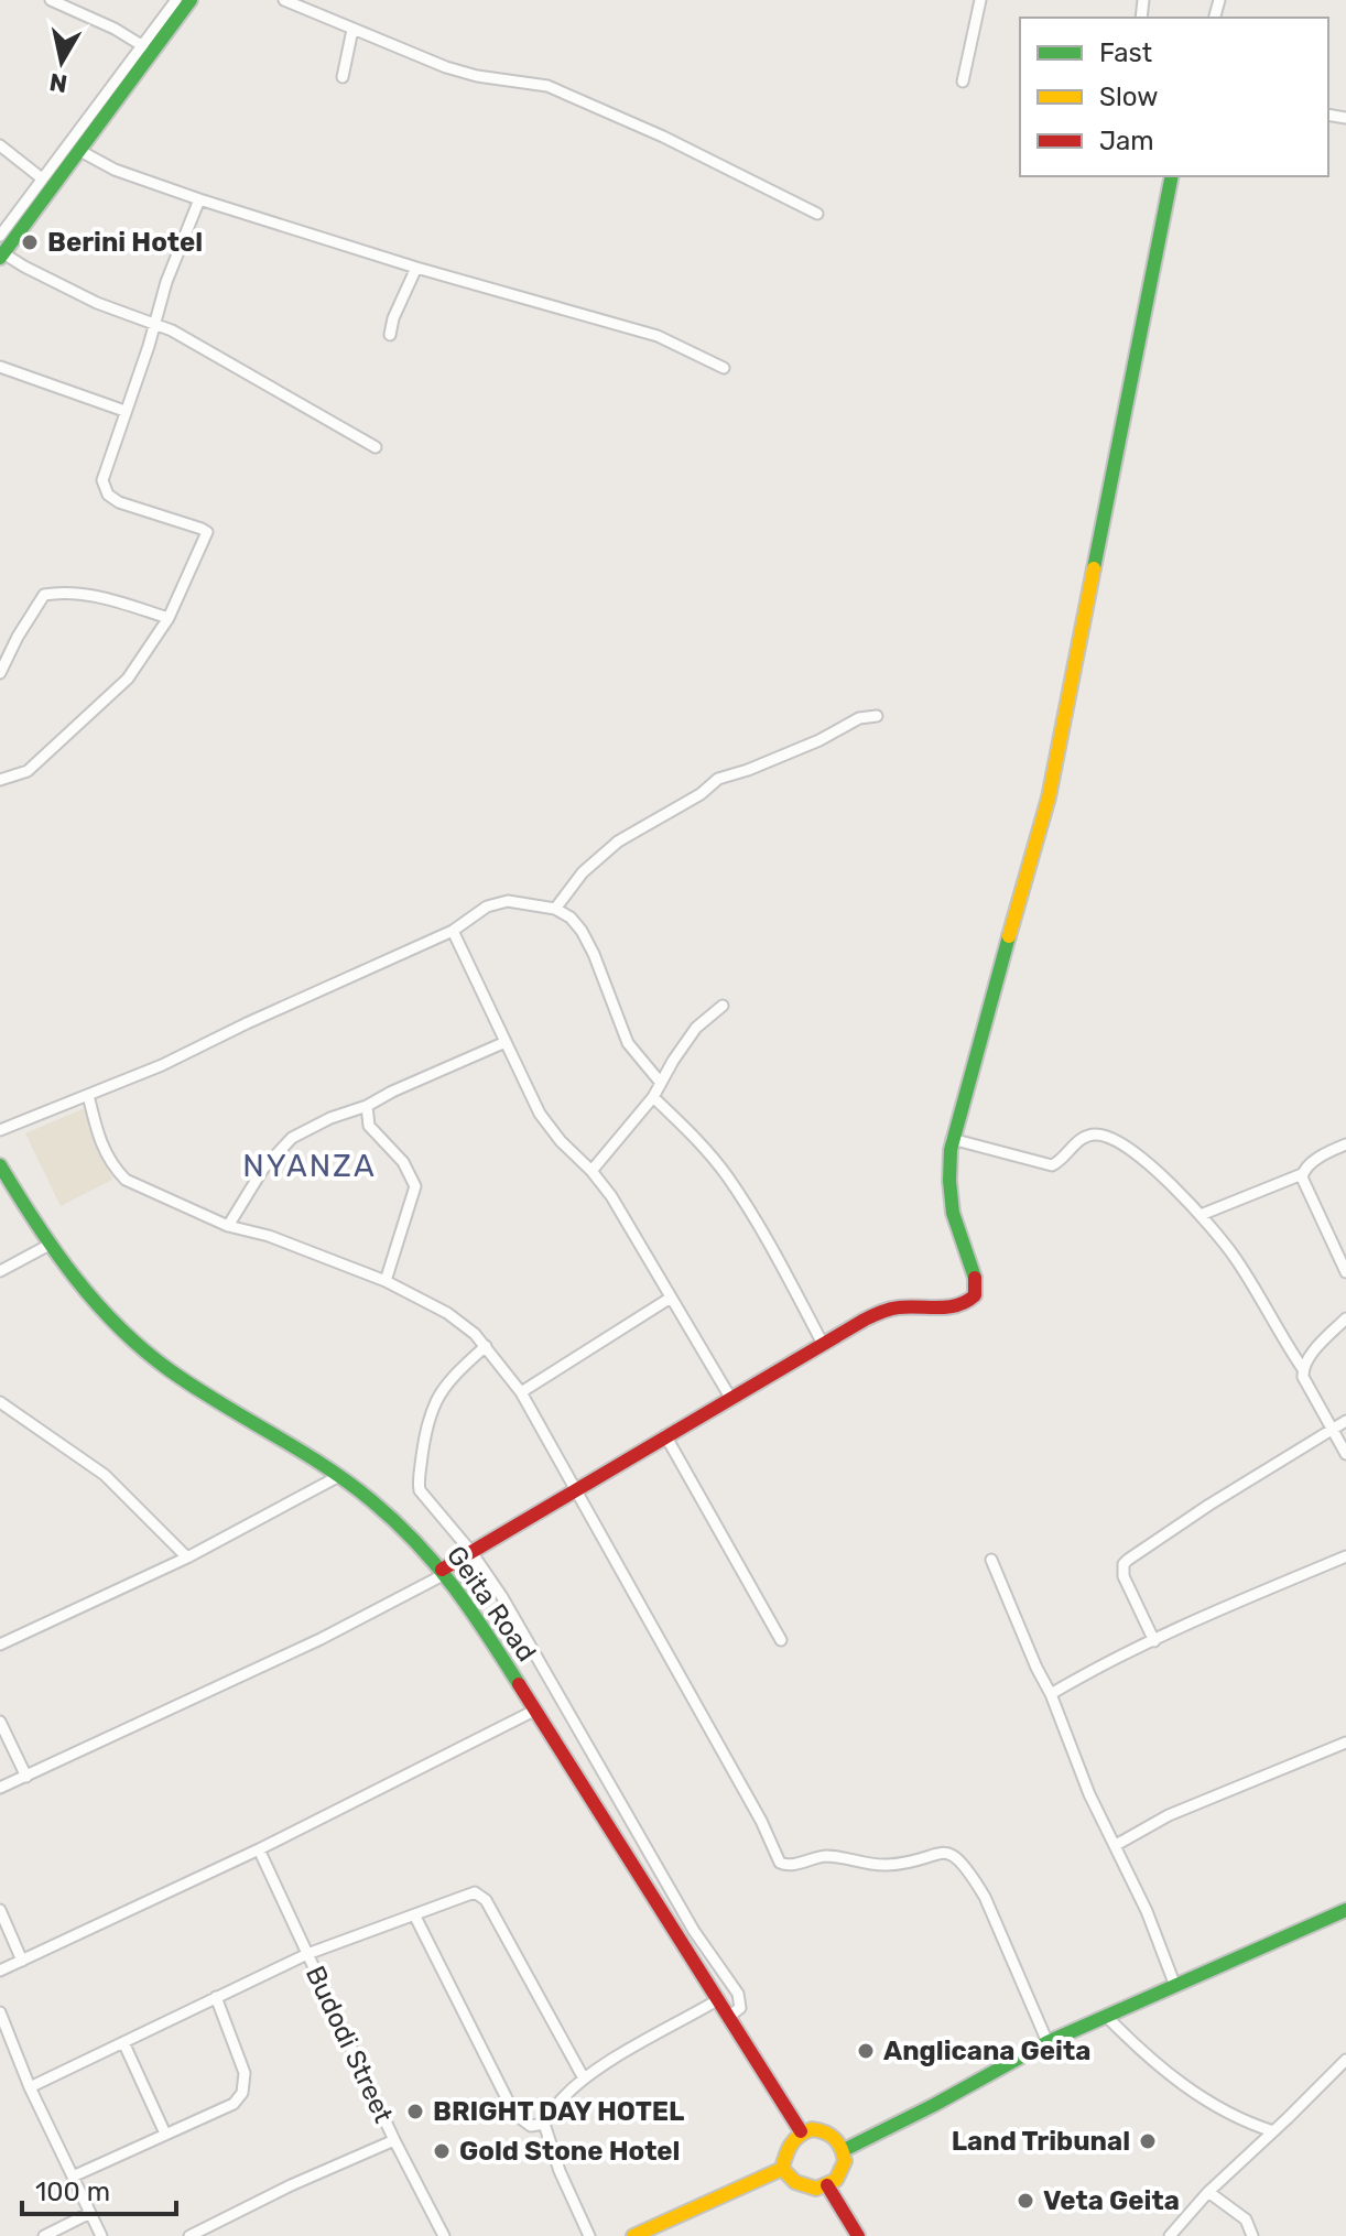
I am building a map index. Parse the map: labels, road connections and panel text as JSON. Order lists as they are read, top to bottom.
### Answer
{
  "streets": {
    "main road": ["Geita Road"],
    "street": ["Budodi Street"]
  },
  "districts": ["NYANZA"],
  "places": [
    "Berini Hotel",
    "Anglicana Geita",
    "BRIGHT DAY HOTEL",
    "Land Tribunal",
    "Gold Stone Hotel",
    "Veta Geita"
  ],
  "legend": ["Fast", "Slow", "Jam"],
  "scale_bar": "100 m",
  "north": "bottom"
}
